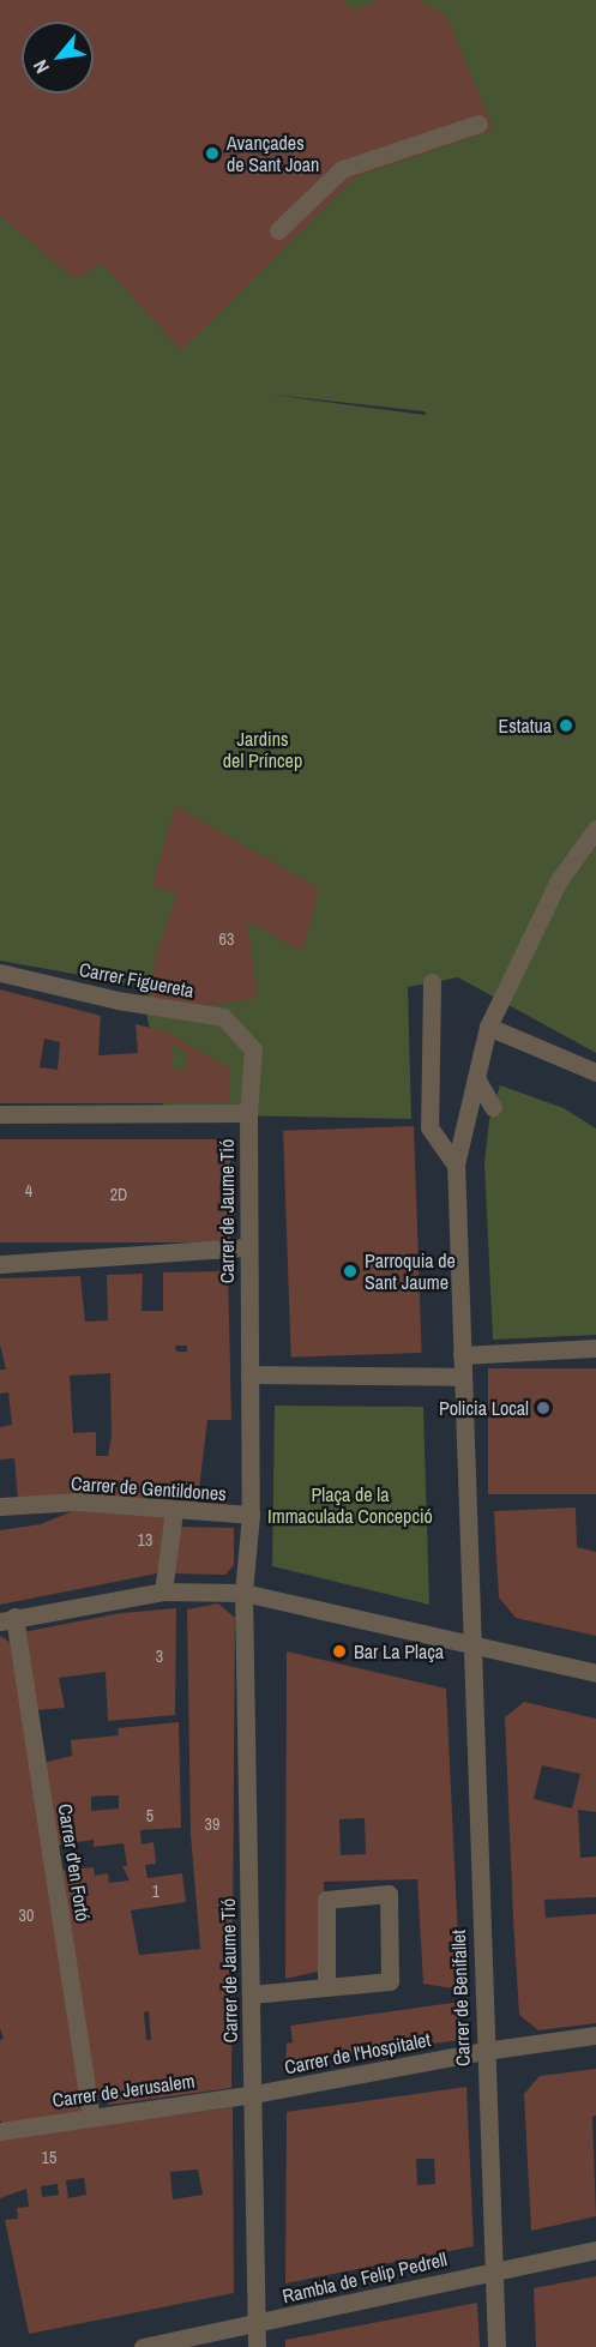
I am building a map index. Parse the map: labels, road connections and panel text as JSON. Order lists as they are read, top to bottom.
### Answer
{
  "streets": {
    "street": [
      "Carrer Figuereta",
      "Carrer de Jaume Tió",
      "Carrer de Gentildones",
      "Carrer d'en Fortó",
      "Carrer de Benifallet",
      "Carrer de l'Hospitalet",
      "Carrer de Jerusalem",
      "Rambla de Felip Pedrell"
    ]
  },
  "crossings": [
    ["Carrer Figuereta", "Carrer de Jaume Tió"],
    ["Carrer de Jaume Tió", "Carrer de l'Hospitalet"],
    ["Carrer de Jaume Tió", "Carrer de Jerusalem"],
    ["Carrer de Jaume Tió", "Rambla de Felip Pedrell"],
    ["Carrer d'en Fortó", "Carrer de Jerusalem"],
    ["Carrer de Benifallet", "Carrer de l'Hospitalet"],
    ["Carrer de Benifallet", "Rambla de Felip Pedrell"],
    ["Carrer de l'Hospitalet", "Carrer de Jerusalem"]
  ],
  "parks": ["Jardins del Príncep", "Plaça de la Immaculada Concepció"],
  "places": [
    "Avançades de Sant Joan",
    "Estatua",
    "Parroquia de Sant Jaume",
    "Policia Local",
    "Bar La Plaça"
  ],
  "house_numbers": [
    "63",
    "4",
    "2D",
    "13",
    "3",
    "5",
    "39",
    "1",
    "30",
    "15"
  ],
  "north": "bottom left"
}
